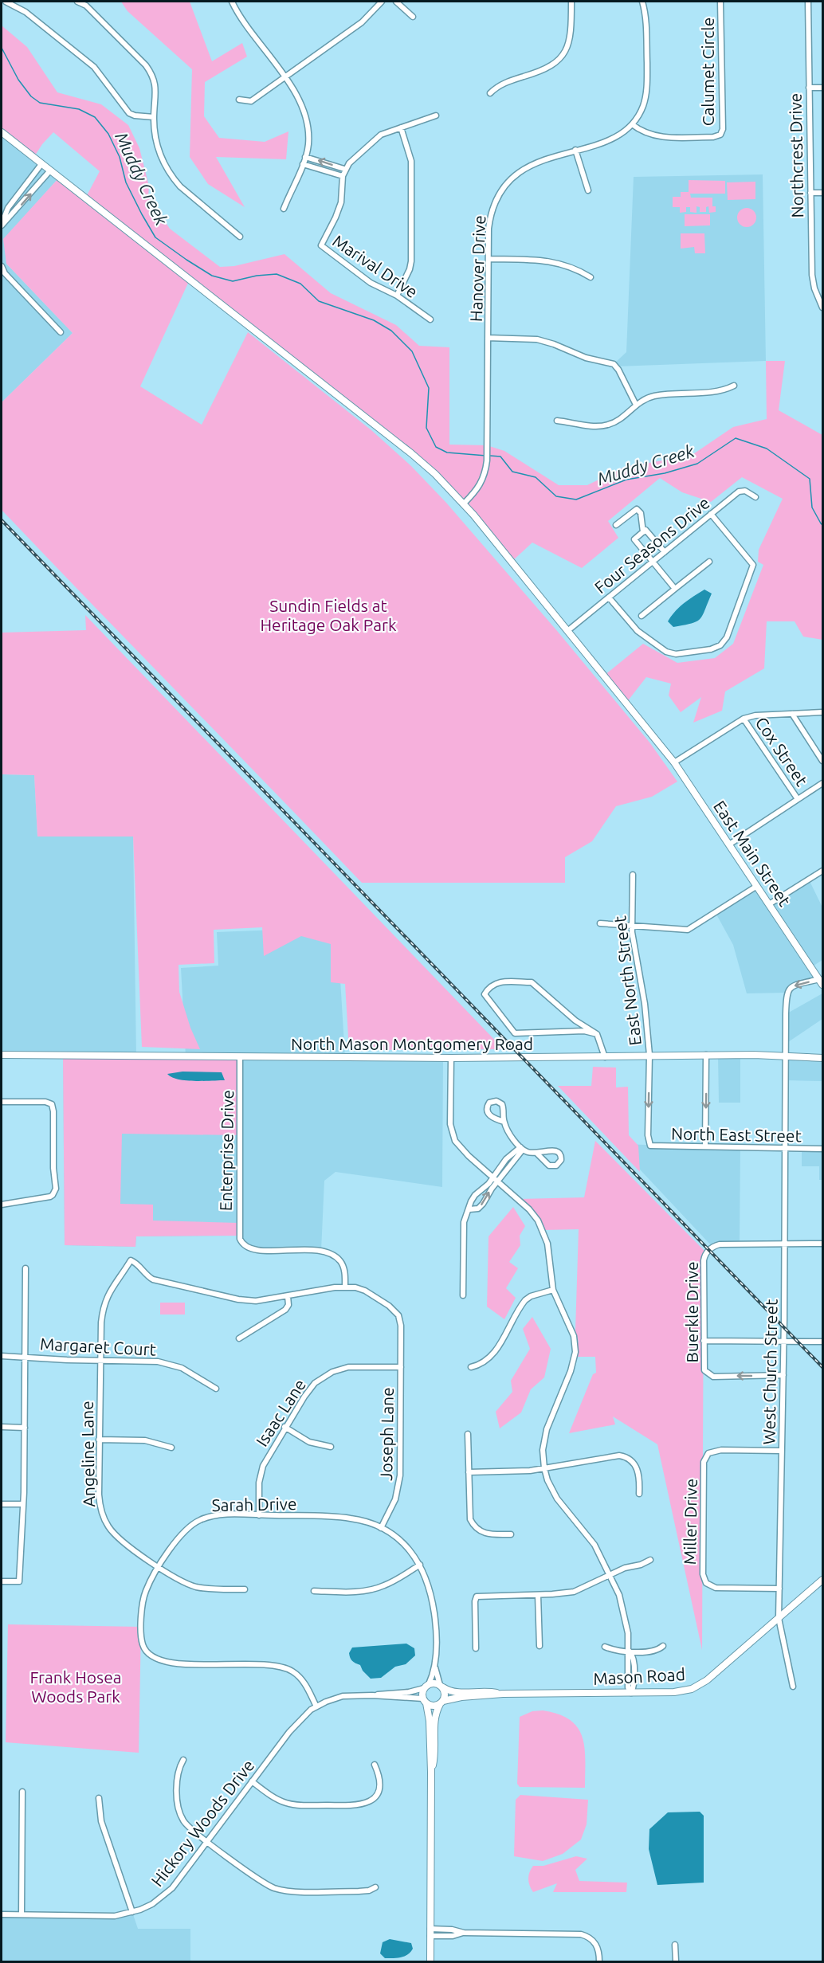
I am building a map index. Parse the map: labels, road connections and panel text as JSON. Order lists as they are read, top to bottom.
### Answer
{
  "streets": {
    "main road": ["East Main Street", "North Mason Montgomery Road", "Mason Road"],
    "street": [
      "Calumet Circle",
      "Northcrest Drive",
      "Marival Drive",
      "Hanover Drive",
      "Four Seasons Drive",
      "Cox Street",
      "East North Street",
      "North East Street",
      "Enterprise Drive",
      "Buerkle Drive",
      "Margaret Court",
      "West Church Street",
      "Isaac Lane",
      "Joseph Lane",
      "Angeline Lane",
      "Sarah Drive",
      "Miller Drive",
      "Hickory Woods Drive"
    ]
  },
  "crossings": [
    ["Calumet Circle", "Hanover Drive"],
    ["Hanover Drive", "East Main Street"],
    ["Four Seasons Drive", "East Main Street"],
    ["East Main Street", "West Church Street"],
    ["East North Street", "North Mason Montgomery Road"],
    ["East North Street", "North East Street"],
    ["North Mason Montgomery Road", "Enterprise Drive"],
    ["North Mason Montgomery Road", "West Church Street"],
    ["North East Street", "West Church Street"],
    ["Enterprise Drive", "Joseph Lane"],
    ["Buerkle Drive", "West Church Street"],
    ["Margaret Court", "Angeline Lane"],
    ["West Church Street", "Miller Drive"],
    ["West Church Street", "Mason Road"],
    ["Isaac Lane", "Joseph Lane"],
    ["Isaac Lane", "Sarah Drive"],
    ["Joseph Lane", "Sarah Drive"],
    ["Angeline Lane", "Sarah Drive"],
    ["Sarah Drive", "Mason Road"],
    ["Sarah Drive", "Hickory Woods Drive"],
    ["Mason Road", "Hickory Woods Drive"]
  ],
  "water": ["Muddy Creek"],
  "parks": ["Sundin Fields at Heritage Oak Park", "Frank Hosea Woods Park"]
}
